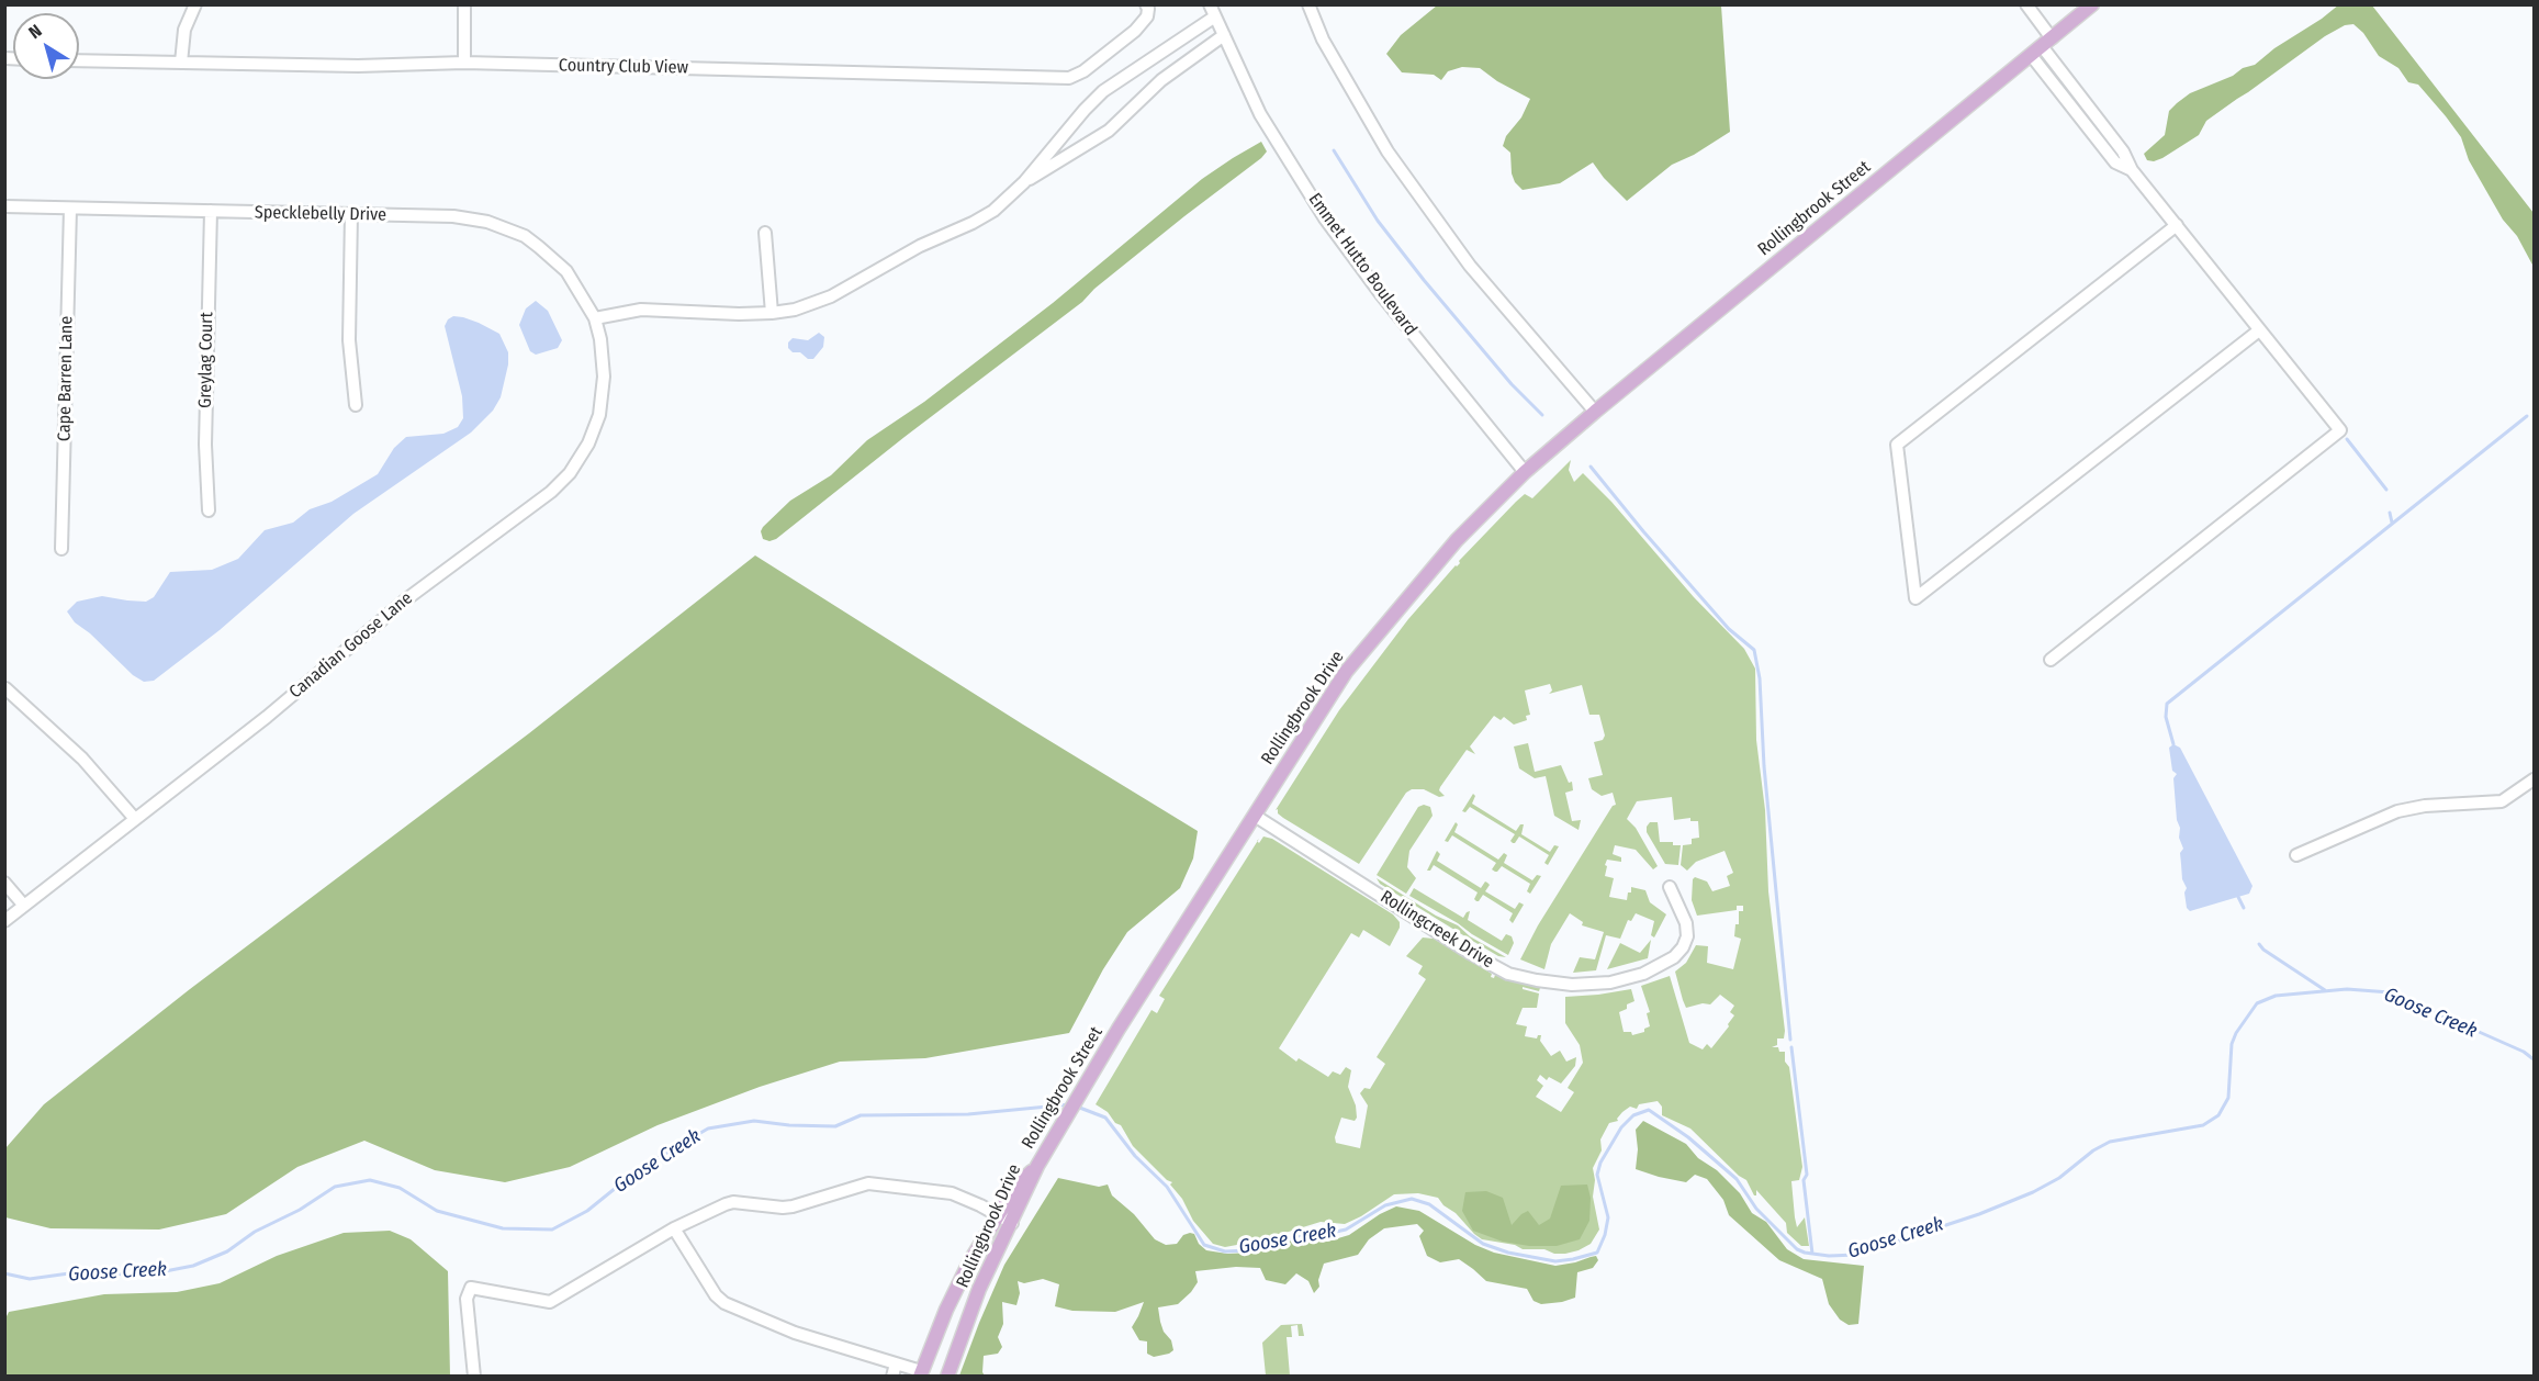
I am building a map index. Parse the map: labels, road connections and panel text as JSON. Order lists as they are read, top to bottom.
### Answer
{
  "streets": {
    "main road": ["Rollingbrook Street", "Rollingbrook Drive"],
    "street": [
      "Country Club View",
      "Specklebelly Drive",
      "Emmet Hutto Boulevard",
      "Greylag Court",
      "Cape Barren Lane",
      "Canadian Goose Lane",
      "Rollingcreek Drive"
    ]
  },
  "crossings": [
    ["Rollingbrook Street", "Rollingbrook Drive"],
    ["Specklebelly Drive", "Greylag Court"],
    ["Specklebelly Drive", "Cape Barren Lane"],
    ["Specklebelly Drive", "Canadian Goose Lane"],
    ["Emmet Hutto Boulevard", "Rollingbrook Drive"],
    ["Rollingbrook Drive", "Rollingcreek Drive"]
  ],
  "water": ["Goose Creek"],
  "north": "top left"
}
